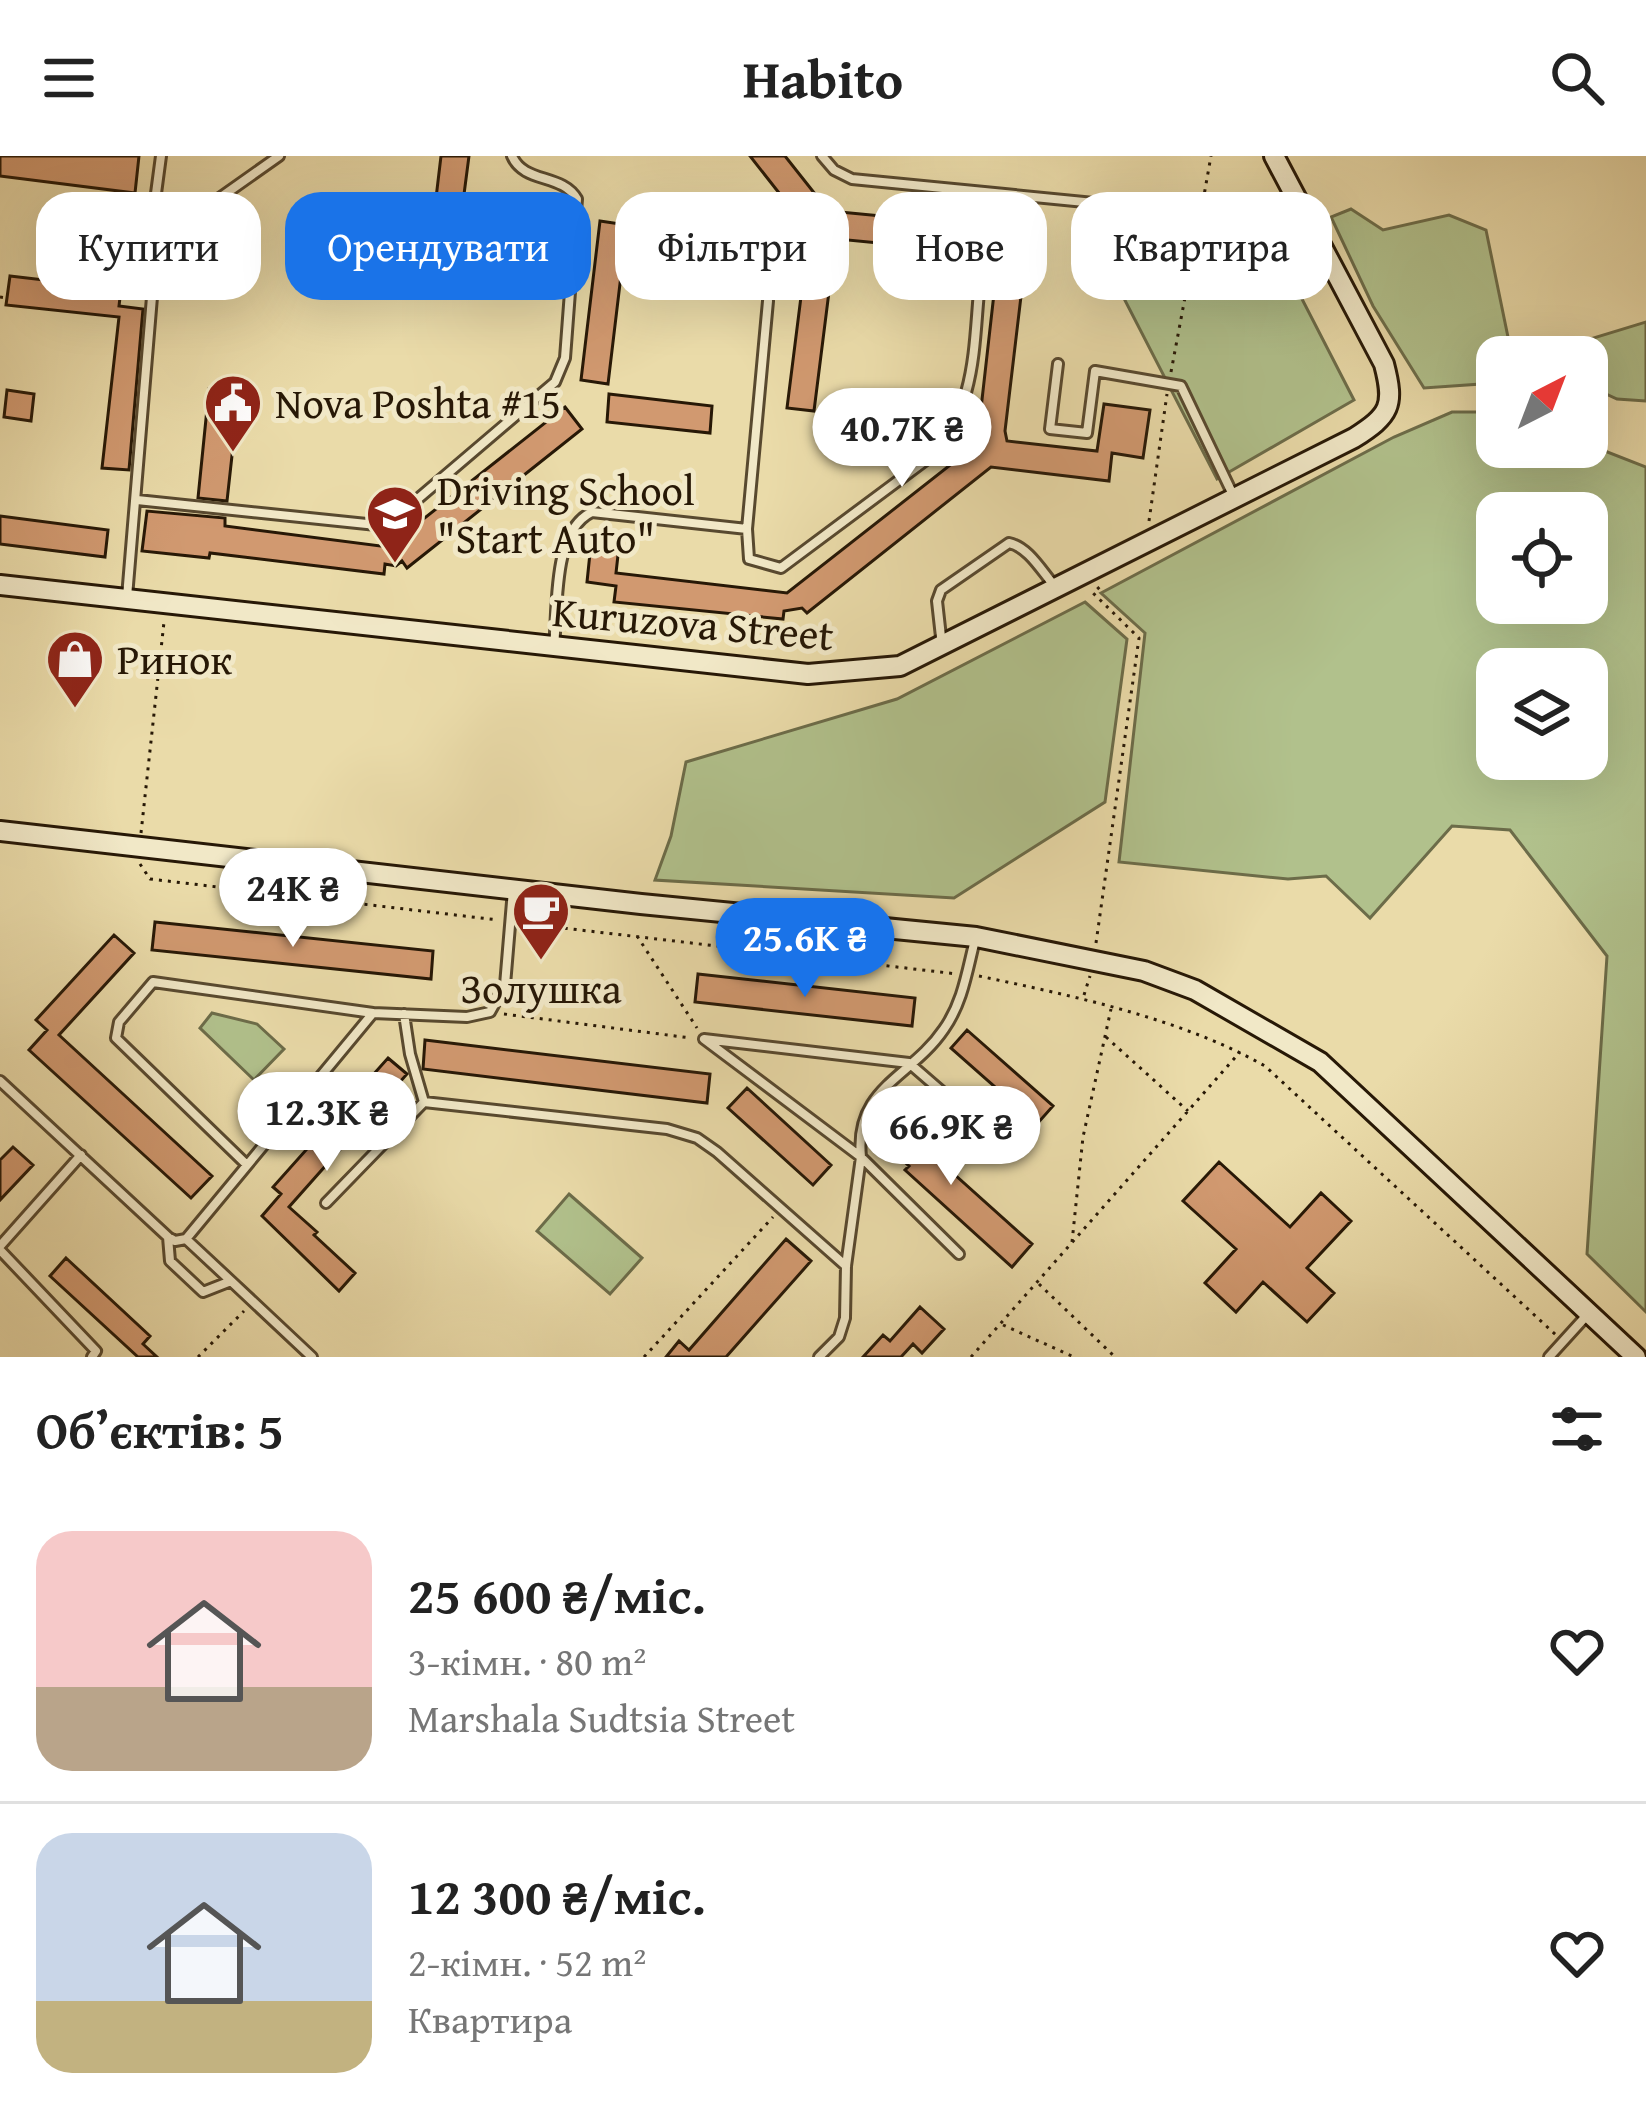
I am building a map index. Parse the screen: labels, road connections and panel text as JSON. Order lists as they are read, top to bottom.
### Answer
{
  "streets": {
    "street": ["Kuruzova Street"]
  },
  "places": {
    "public building": ["Nova Poshta #15"],
    "school or university": ["Driving School \"Start Auto\""],
    "shop": ["Ринок"],
    "cafe": ["Золушка"]
  },
  "north": "top right",
  "page": {
    "header": "Habito",
    "chip": [
      "Купити",
      "Орендувати",
      "Фільтри",
      "Нове",
      "Квартира"
    ],
    "price": [
      "40.7K ₴",
      "24K ₴",
      "25.6K ₴",
      "12.3K ₴",
      "66.9K ₴"
    ],
    "heading": "Об’єктів: 5",
    "list": [
      {
        "name": "25 600 ₴/міс.",
        "note": "3-кімн. · 80 m² · Marshala Sudtsia Street"
      },
      {
        "name": "12 300 ₴/міс.",
        "note": "2-кімн. · 52 m² · Квартира"
      }
    ]
  }
}
